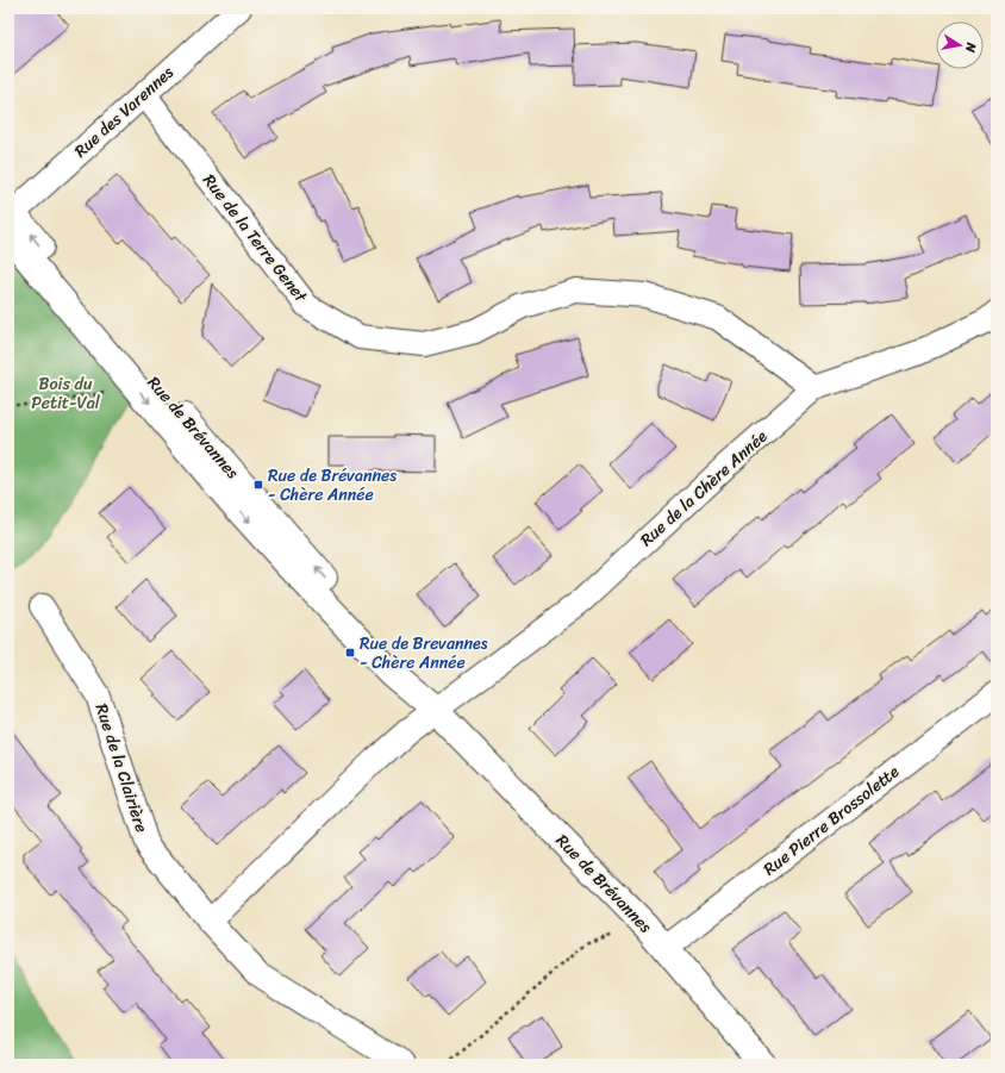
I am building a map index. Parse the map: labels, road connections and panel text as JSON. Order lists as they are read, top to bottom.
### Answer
{
  "streets": {
    "street": [
      "Rue des Varennes",
      "Rue de la Terre Genet",
      "Rue de Brévannes",
      "Rue de la Chère Année",
      "Rue de la Clairière",
      "Rue Pierre Brossolette"
    ]
  },
  "crossings": [
    ["Rue des Varennes", "Rue de la Terre Genet"],
    ["Rue des Varennes", "Rue de Brévannes"],
    ["Rue de la Terre Genet", "Rue de la Chère Année"],
    ["Rue de Brévannes", "Rue de la Chère Année"],
    ["Rue de Brévannes", "Rue Pierre Brossolette"]
  ],
  "parks": ["Bois du Petit-Val"],
  "places": {
    "transit": ["Rue de Brévannes - Chère Année", "Rue de Brevannes - Chère Année"]
  },
  "north": "right"
}
